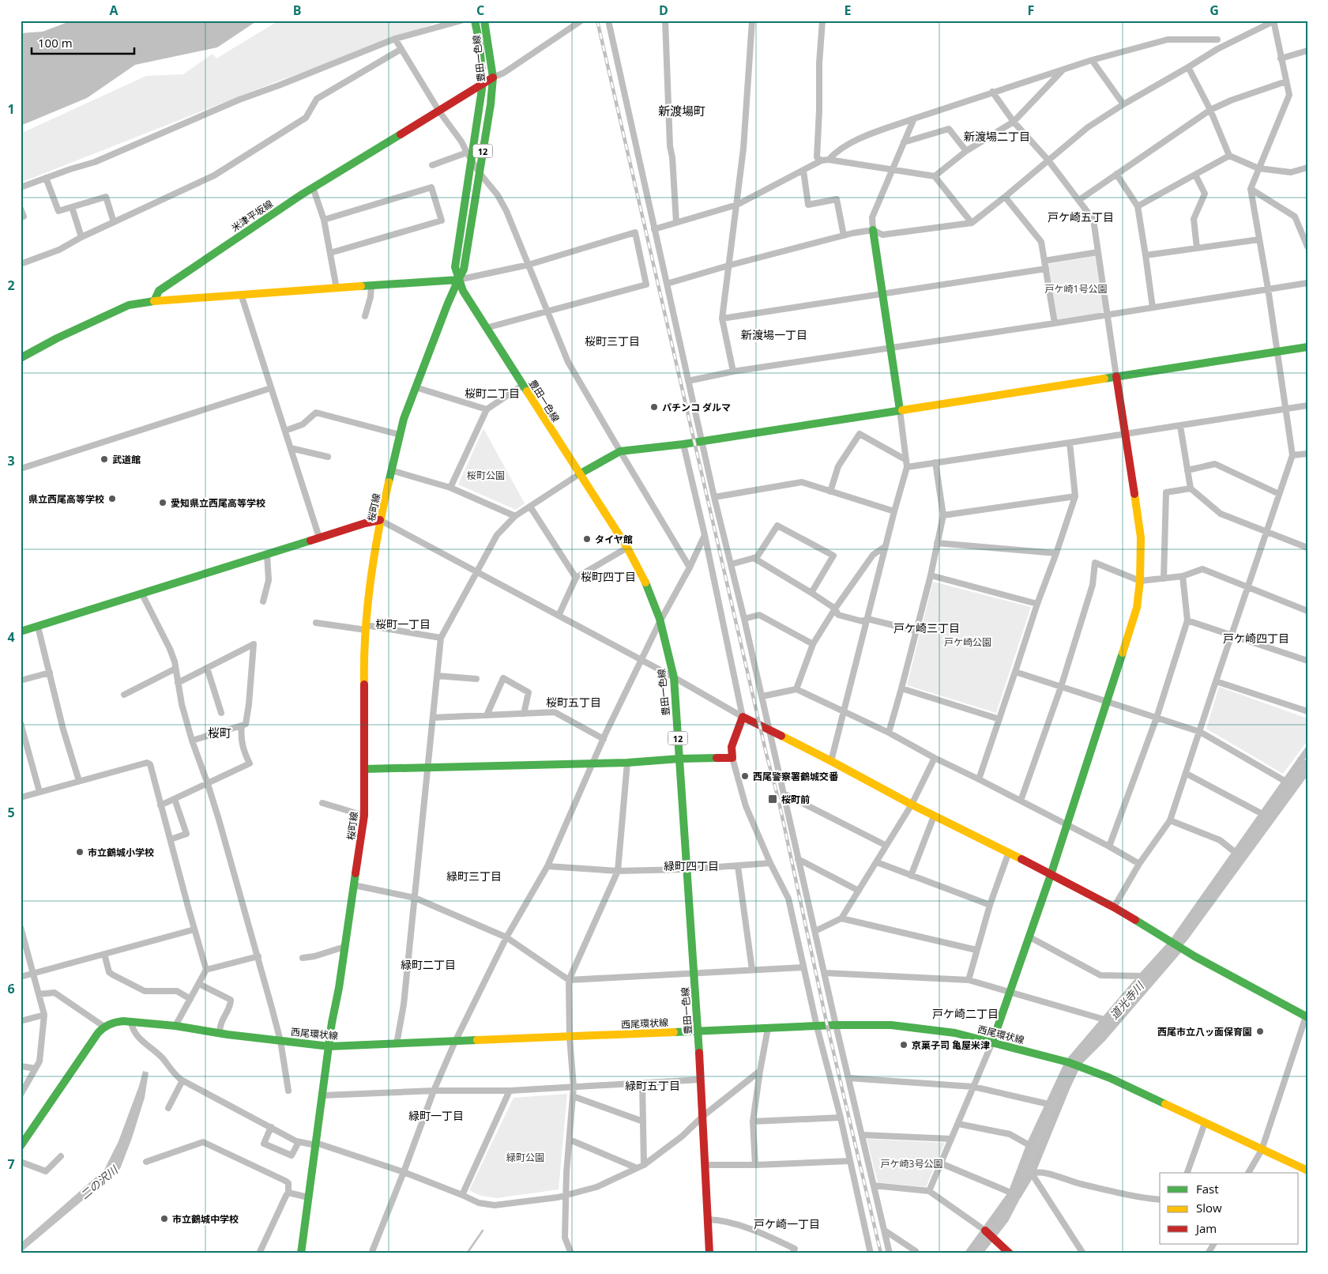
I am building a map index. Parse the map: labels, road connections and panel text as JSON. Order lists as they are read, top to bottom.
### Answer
{
  "streets": {
    "street": [
      "豊田一色線",
      "12",
      "米津平坂線",
      "桜町線",
      "西尾環状線"
    ]
  },
  "crossings": [
    ["豊田一色線", "米津平坂線"],
    ["豊田一色線", "桜町線"],
    ["豊田一色線", "西尾環状線"],
    ["桜町線", "西尾環状線"]
  ],
  "districts": [
    "新渡場町",
    "新渡場二丁目",
    "戸ケ崎五丁目",
    "新渡場一丁目",
    "桜町三丁目",
    "桜町二丁目",
    "桜町四丁目",
    "桜町一丁目",
    "戸ケ崎三丁目",
    "戸ケ崎四丁目",
    "桜町五丁目",
    "桜町",
    "緑町四丁目",
    "緑町三丁目",
    "緑町二丁目",
    "戸ケ崎二丁目",
    "緑町五丁目",
    "緑町一丁目",
    "戸ケ崎一丁目"
  ],
  "water": ["道光寺川", "二の沢川"],
  "parks": [
    "戸ケ崎1号公園",
    "桜町公園",
    "戸ケ崎公園",
    "緑町公園",
    "戸ケ崎3号公園"
  ],
  "places": {
    "other": [
      "パチンコ ダルマ",
      "武道館",
      "県立西尾高等学校",
      "愛知県立西尾高等学校",
      "タイヤ館",
      "西尾警察署鶴城交番",
      "市立鶴城小学校",
      "西尾市立八ッ面保育園",
      "京菓子司 亀屋米津",
      "市立鶴城中学校"
    ],
    "transit": ["桜町前"]
  },
  "legend": ["Fast", "Slow", "Jam"],
  "scale_bar": "100 m",
  "grid": {
    "columns": [
      "A",
      "B",
      "C",
      "D",
      "E",
      "F",
      "G"
    ],
    "rows": [
      "1",
      "2",
      "3",
      "4",
      "5",
      "6",
      "7"
    ]
  }
}
